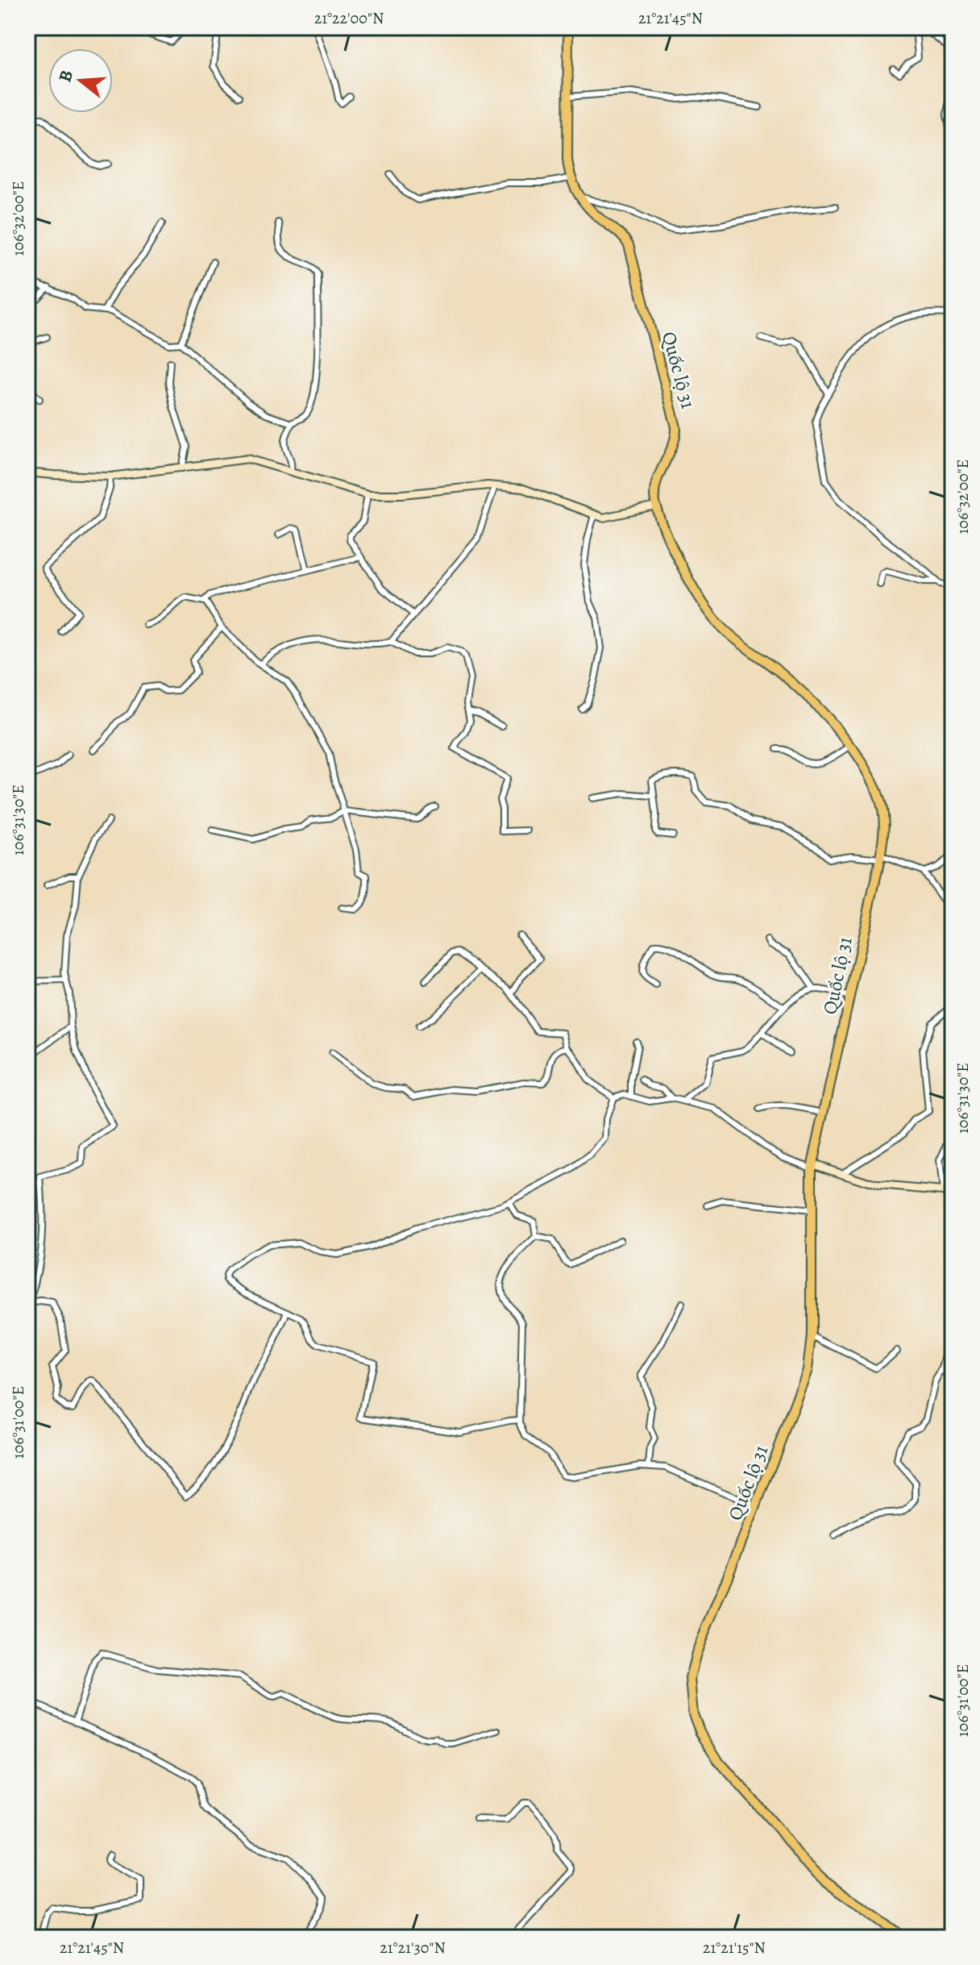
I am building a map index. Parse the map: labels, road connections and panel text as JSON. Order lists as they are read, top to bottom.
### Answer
{
  "streets": {
    "highway": ["Quốc lộ 31"]
  },
  "north": "left",
  "coordinates": [
    "21°22'00\"N",
    "21°21'45\"N",
    "106°32'00\"E",
    "106°31'30\"E",
    "106°31'00\"E",
    "21°21'30\"N",
    "21°21'15\"N"
  ]
}
